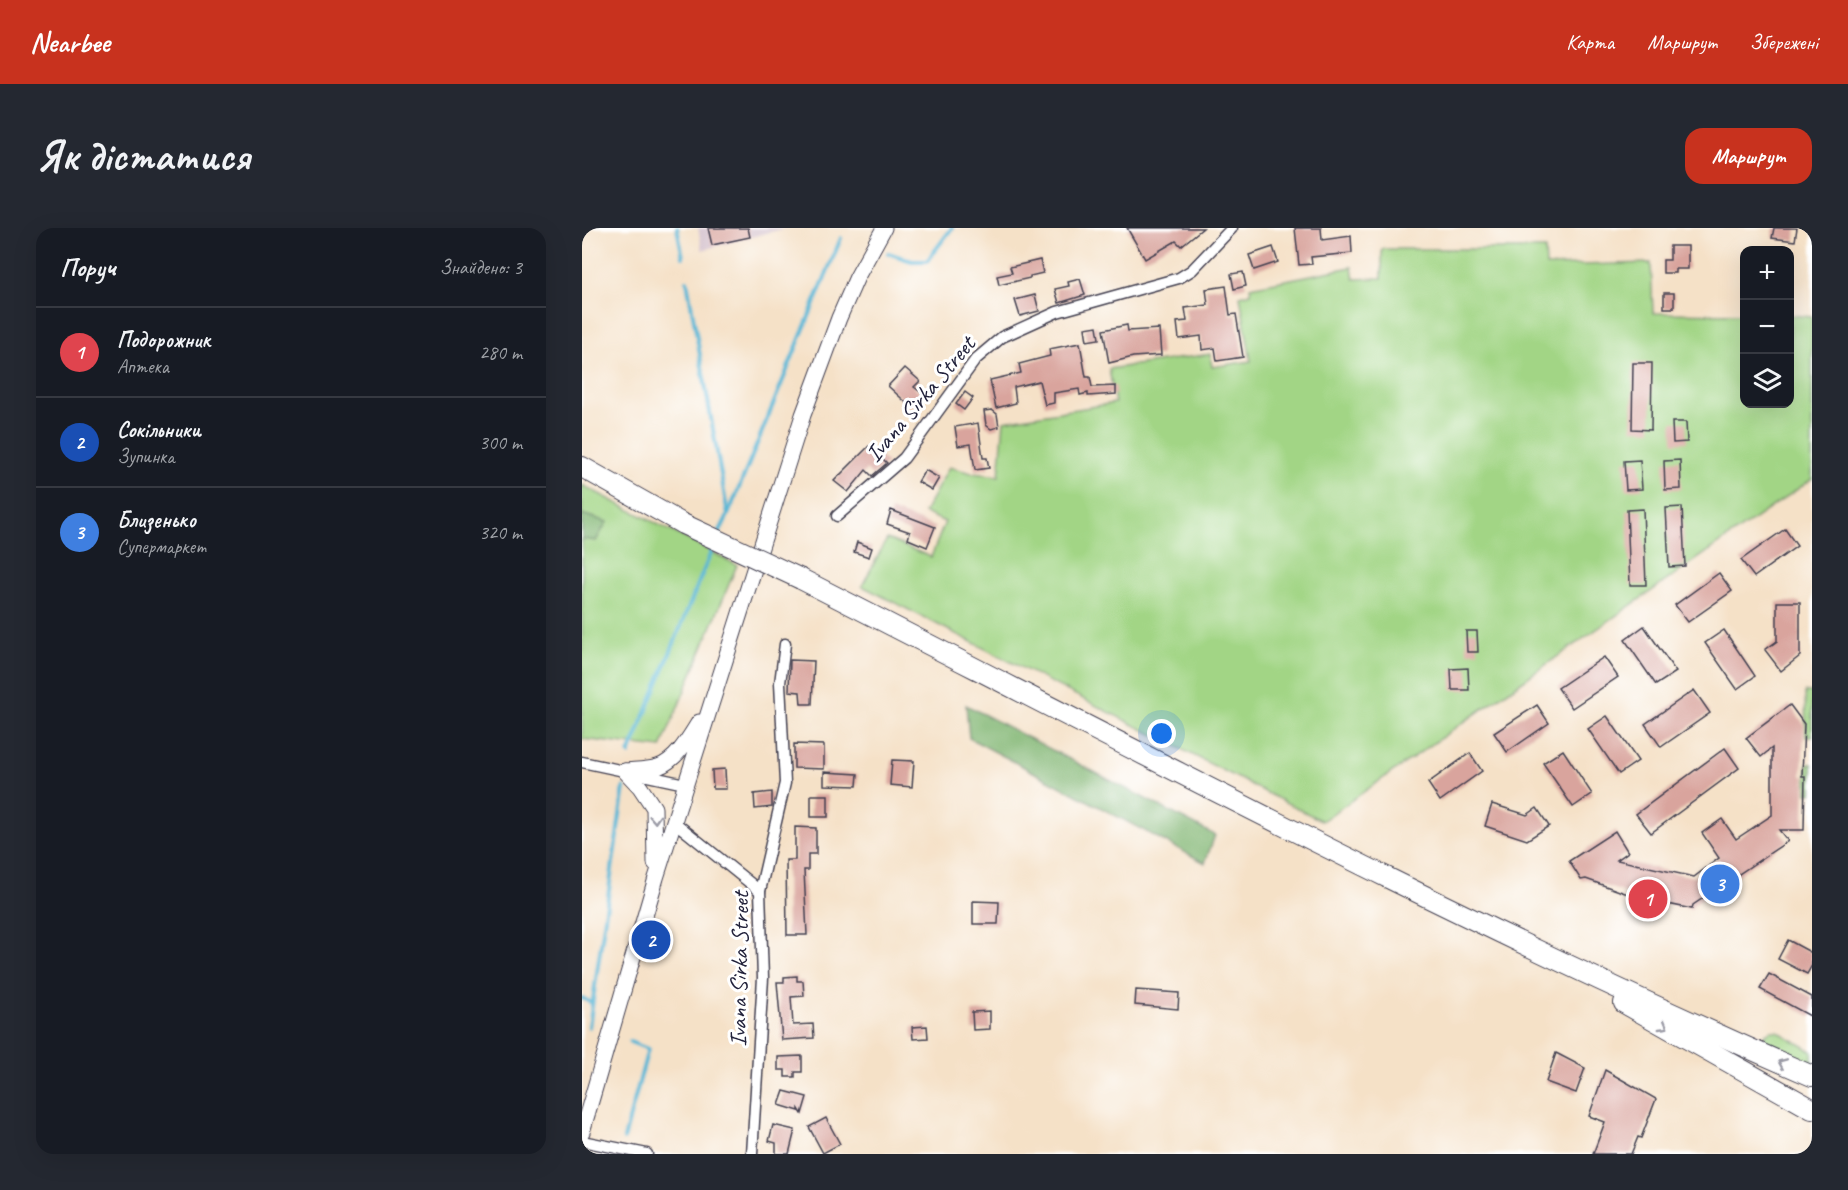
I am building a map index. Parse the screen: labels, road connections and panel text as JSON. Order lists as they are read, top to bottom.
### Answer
{
  "streets": {
    "street": ["Ivana Sirka Street"]
  },
  "page": {
    "header": "Nearbee",
    "nav": ["Карта", "Маршрут", "Збережені"],
    "buttons": "Маршрут",
    "title": "Як дістатися",
    "heading": ["Поруч", "Знайдено: 3"],
    "map_buttons": ["+", "−"],
    "list": [
      {
        "mark": "1",
        "name": "Подорожник",
        "note": "Аптека",
        "value": "280 m"
      },
      {
        "mark": "2",
        "name": "Сокільники",
        "note": "Зупинка",
        "value": "300 m"
      },
      {
        "mark": "3",
        "name": "Близенько",
        "note": "Супермаркет",
        "value": "320 m"
      }
    ],
    "pins": ["3", "1", "2"]
  }
}
